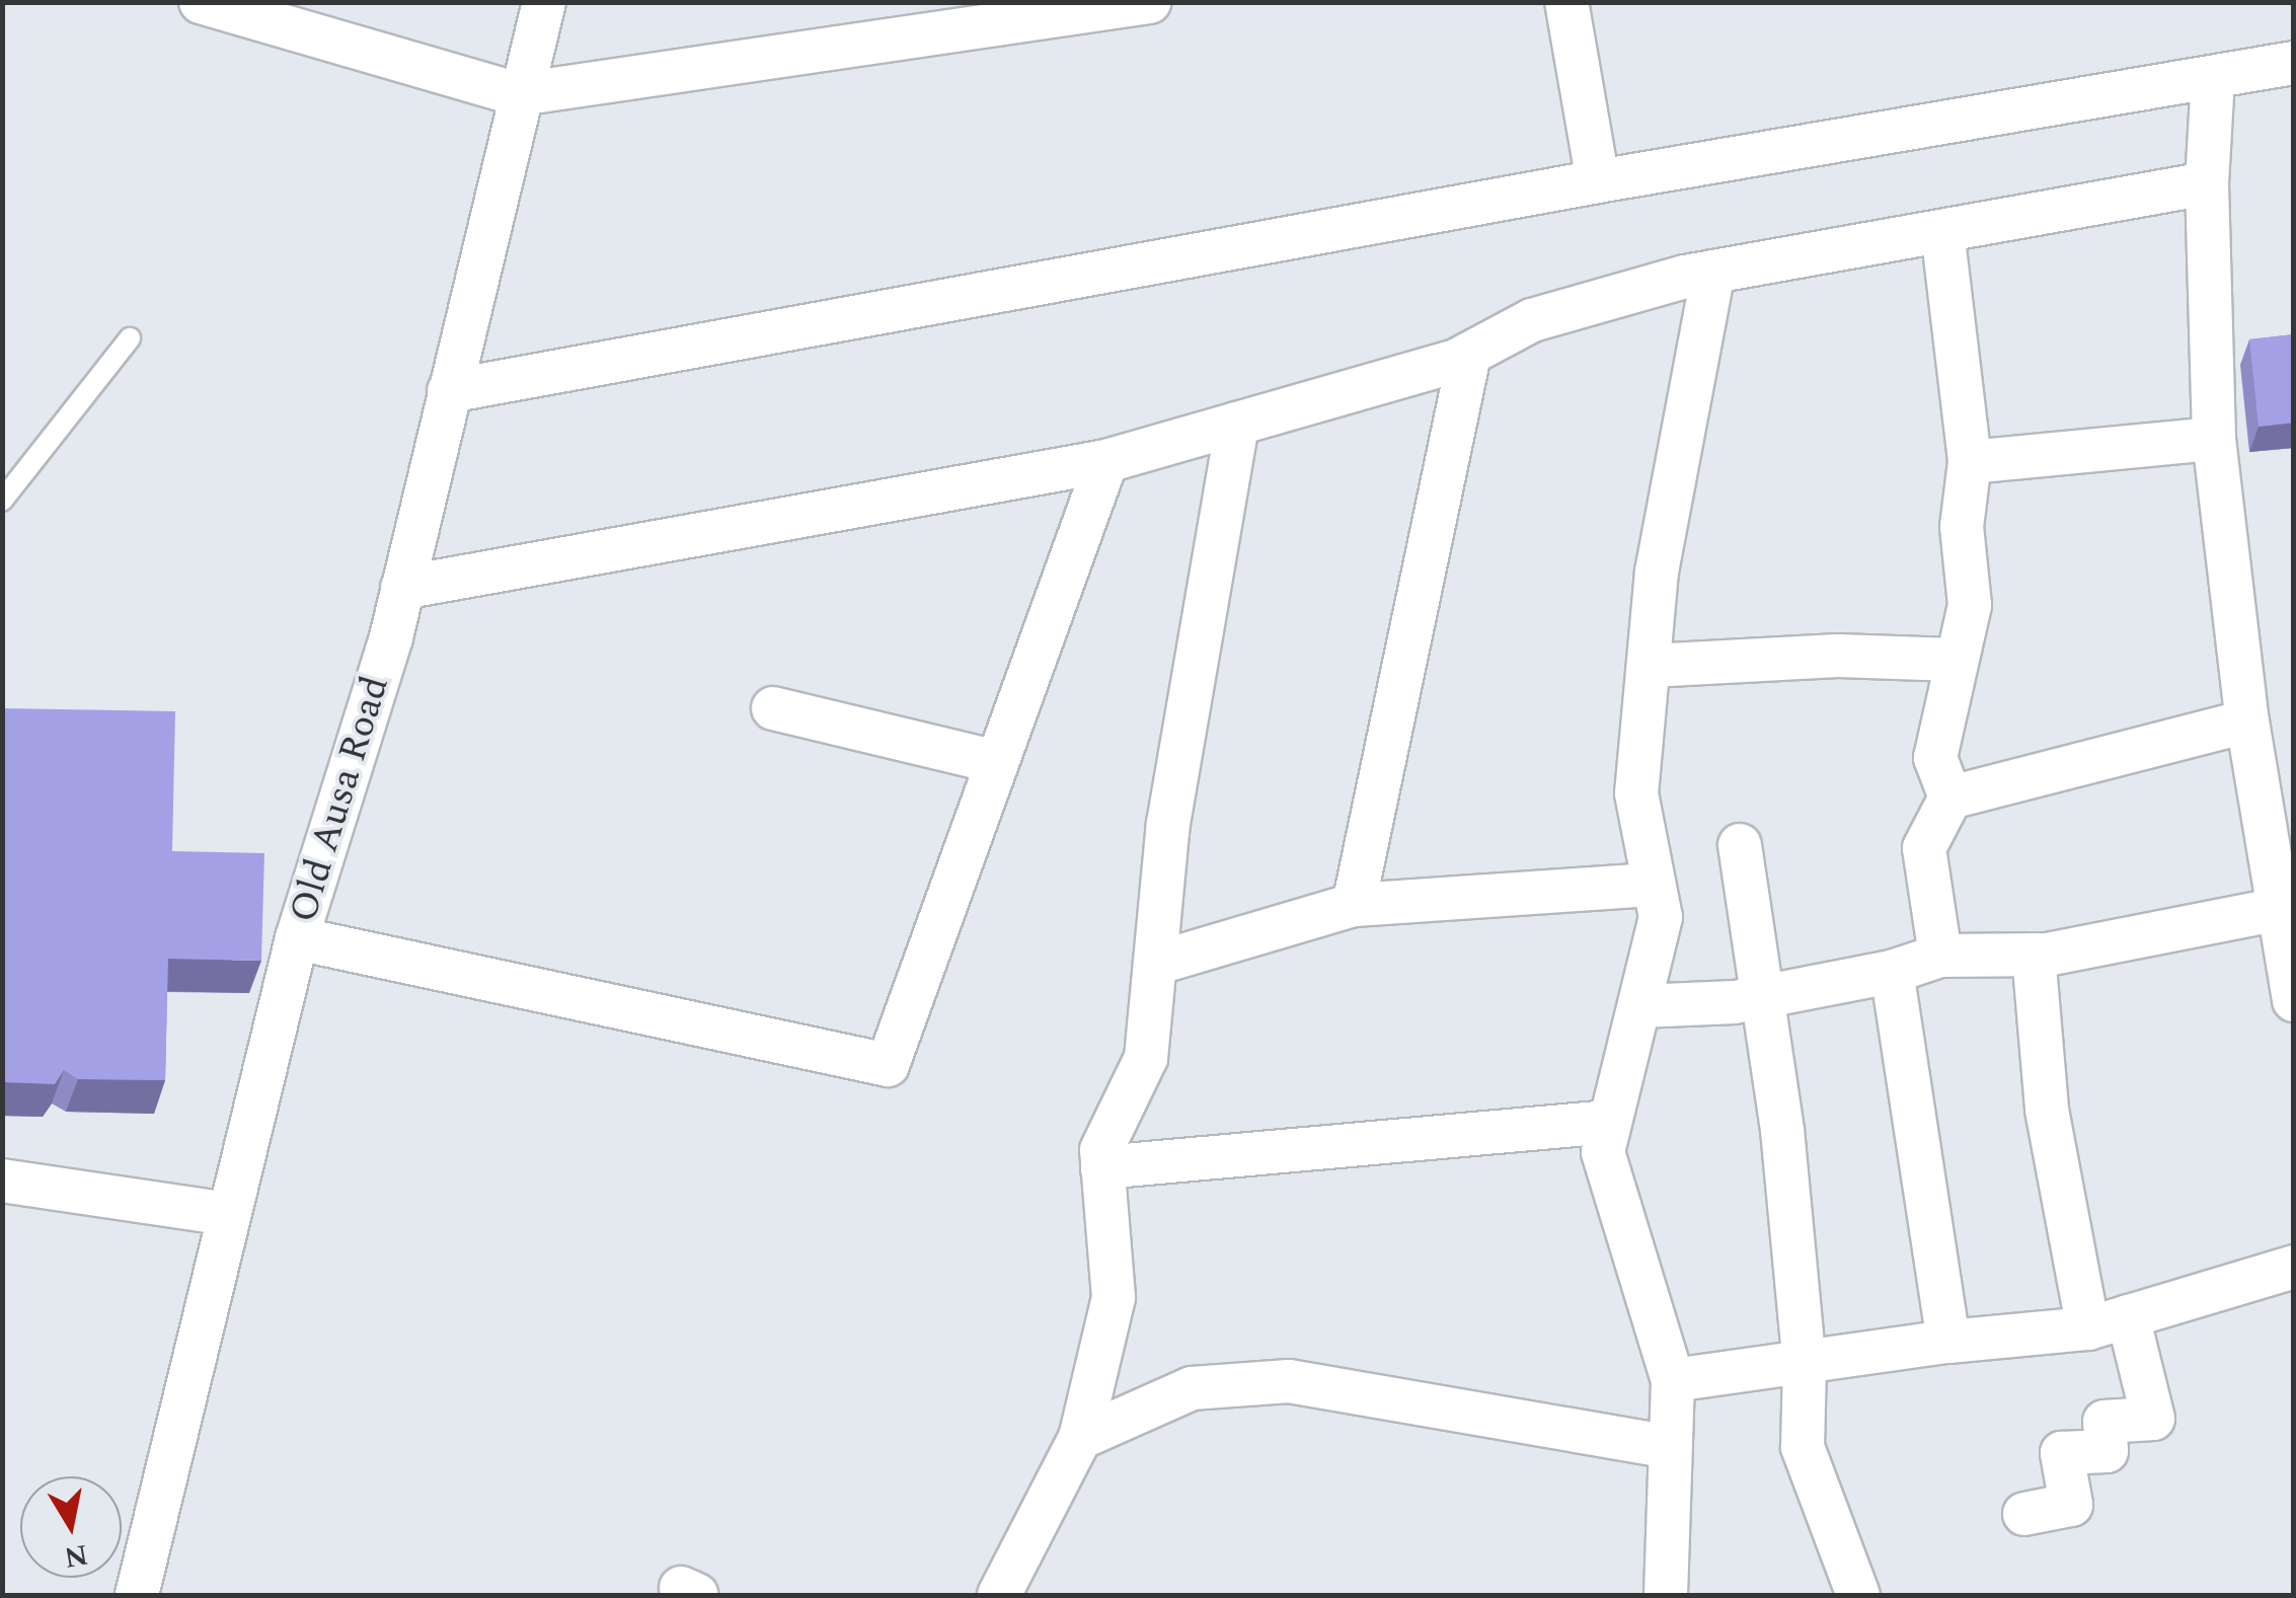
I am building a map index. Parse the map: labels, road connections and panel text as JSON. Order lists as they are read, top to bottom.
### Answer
{
  "streets": {
    "street": ["Old Ausa Road"]
  },
  "north": "bottom"
}
